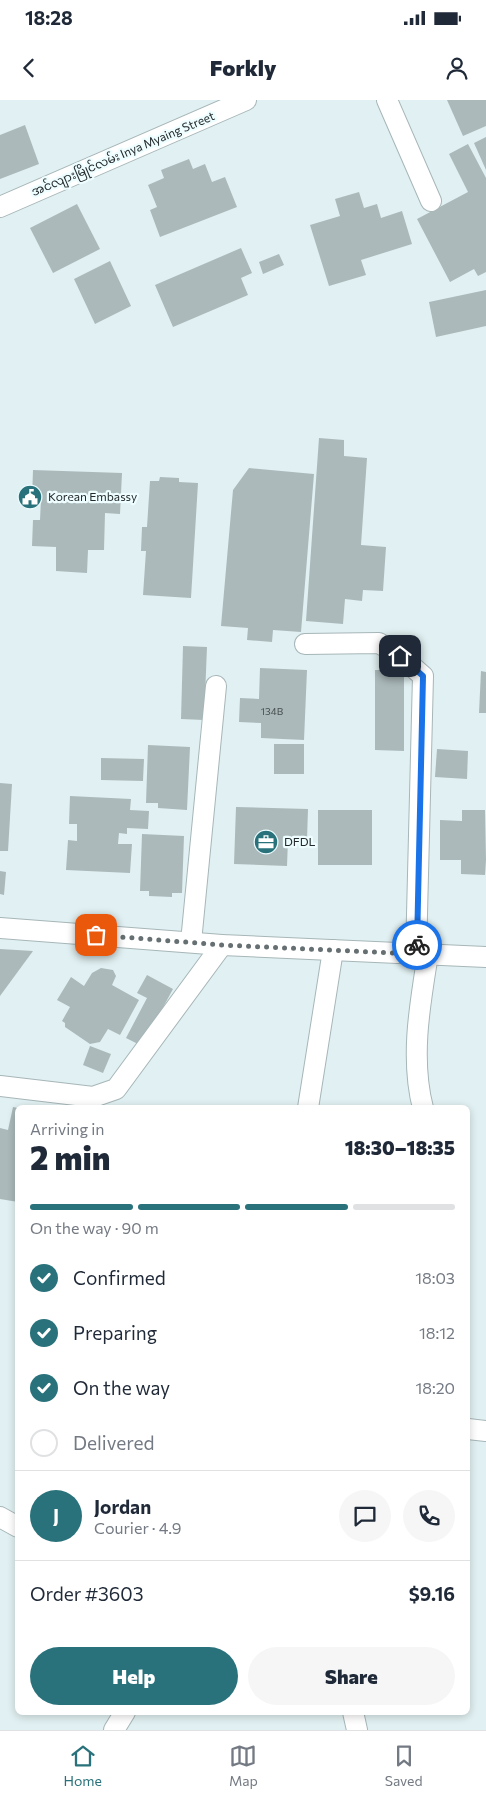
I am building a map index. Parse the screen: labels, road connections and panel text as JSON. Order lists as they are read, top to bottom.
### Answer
{
  "streets": {
    "street": ["အင်လျားမြိုင်လမ်း Inya Myaing Street"]
  },
  "places": {
    "public building": ["Korean Embassy"],
    "office": ["DFDL"]
  },
  "house_numbers": ["134B"],
  "page": {
    "status": "18:28",
    "header": "Forkly",
    "heading": ["2 min", "Arriving in", "18:30–18:35"],
    "panel": [
      "Jordan",
      "Courier · 4.9",
      "Order #3603",
      "$9.16"
    ],
    "bar": "On the way · 90 m",
    "list": [
      ["Confirmed", "18:03"],
      ["Preparing", "18:12"],
      ["On the way", "18:20"],
      "Delivered"
    ],
    "round": "J",
    "buttons": ["Help", "Share"],
    "tabs": ["Home", "Map", "Saved"]
  }
}
